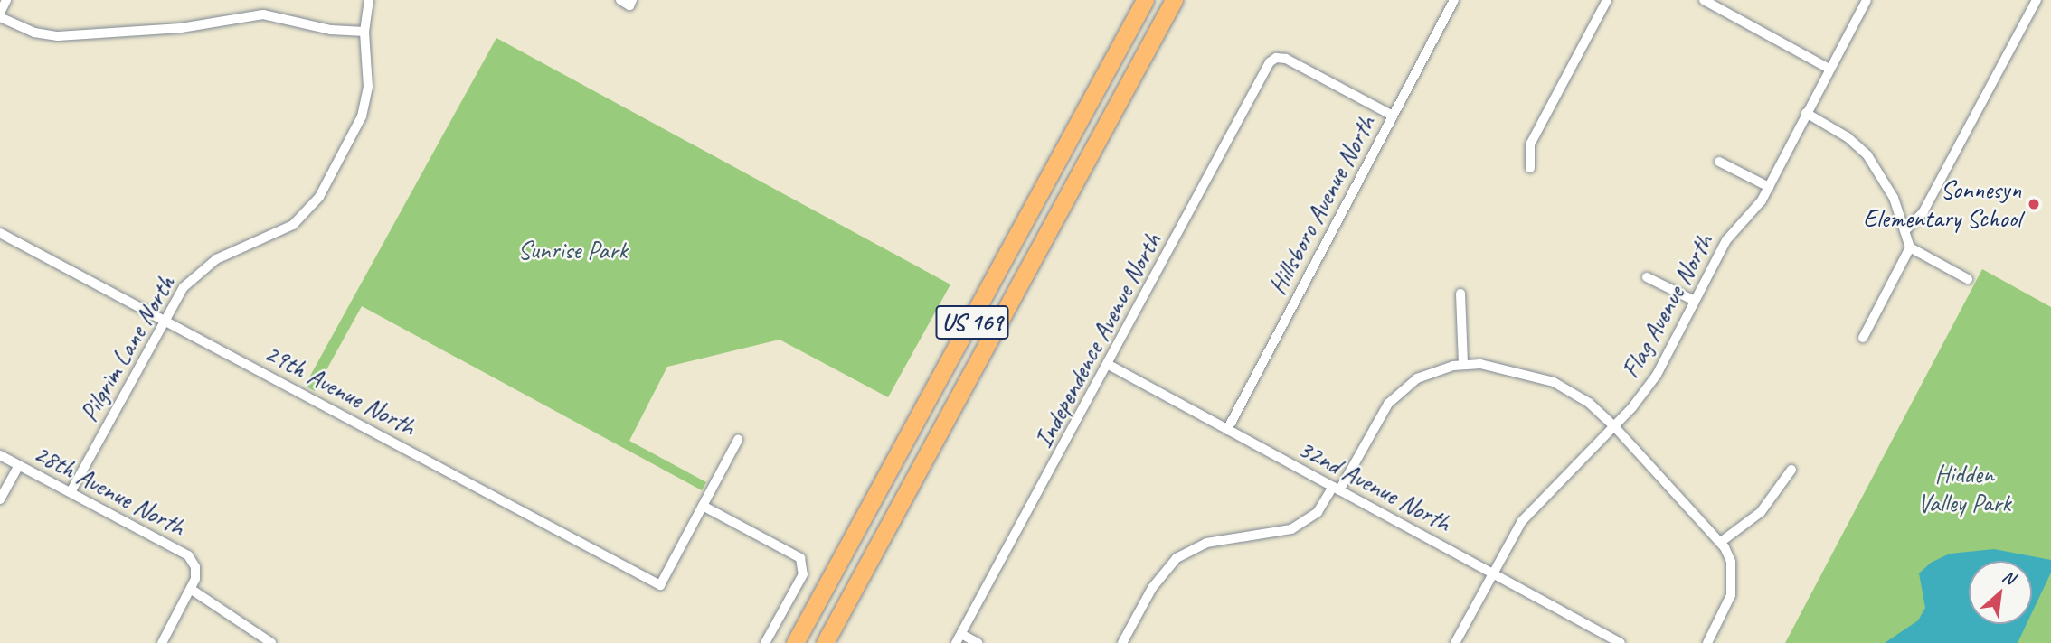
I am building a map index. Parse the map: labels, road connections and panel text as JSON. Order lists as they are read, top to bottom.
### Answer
{
  "streets": {
    "highway": ["US 169"],
    "street": [
      "Hillsboro Avenue North",
      "Flag Avenue North",
      "Independence Avenue North",
      "Pilgrim Lane North",
      "29th Avenue North",
      "32nd Avenue North",
      "28th Avenue North"
    ]
  },
  "crossings": [
    ["Hillsboro Avenue North", "Independence Avenue North"],
    ["Hillsboro Avenue North", "32nd Avenue North"],
    ["Flag Avenue North", "32nd Avenue North"],
    ["Independence Avenue North", "32nd Avenue North"],
    ["Pilgrim Lane North", "29th Avenue North"],
    ["Pilgrim Lane North", "28th Avenue North"]
  ],
  "parks": ["Sunrise Park", "Hidden Valley Park"],
  "places": ["Sonnesyn Elementary School"],
  "north": "top right"
}
